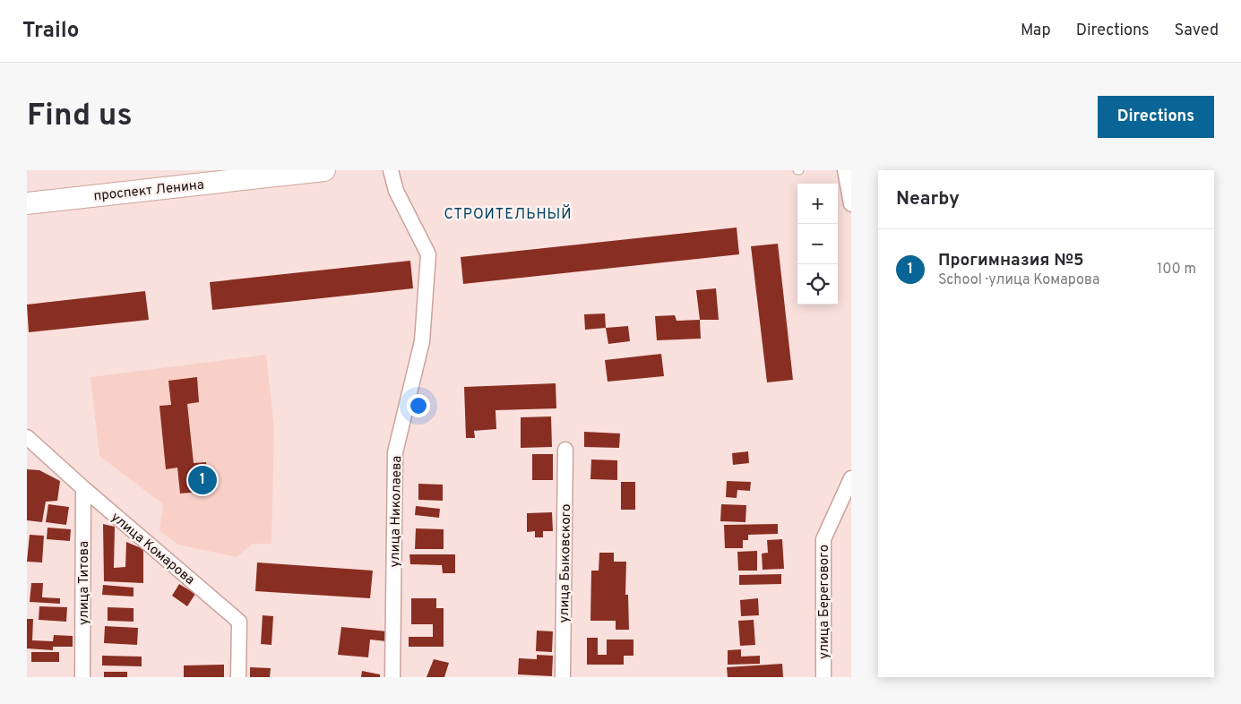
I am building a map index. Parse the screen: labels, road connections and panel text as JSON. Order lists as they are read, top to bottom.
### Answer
{
  "streets": {
    "main road": ["проспект Ленина"],
    "street": [
      "улица Николаева",
      "улица Комарова",
      "улица Быковского",
      "улица Титова",
      "улица Берегового"
    ]
  },
  "crossings": [
    ["улица Комарова", "улица Титова"]
  ],
  "districts": ["СТРОИТЕЛЬНЫЙ"],
  "page": {
    "header": "Trailo",
    "nav": ["Map", "Directions", "Saved"],
    "buttons": "Directions",
    "title": "Find us",
    "heading": "Nearby",
    "map_buttons": ["+", "−"],
    "list": [
      {
        "mark": "1",
        "name": "Прогимназия №5",
        "note": "School · улица Комарова",
        "value": "100 m"
      }
    ],
    "pins": "1"
  }
}
